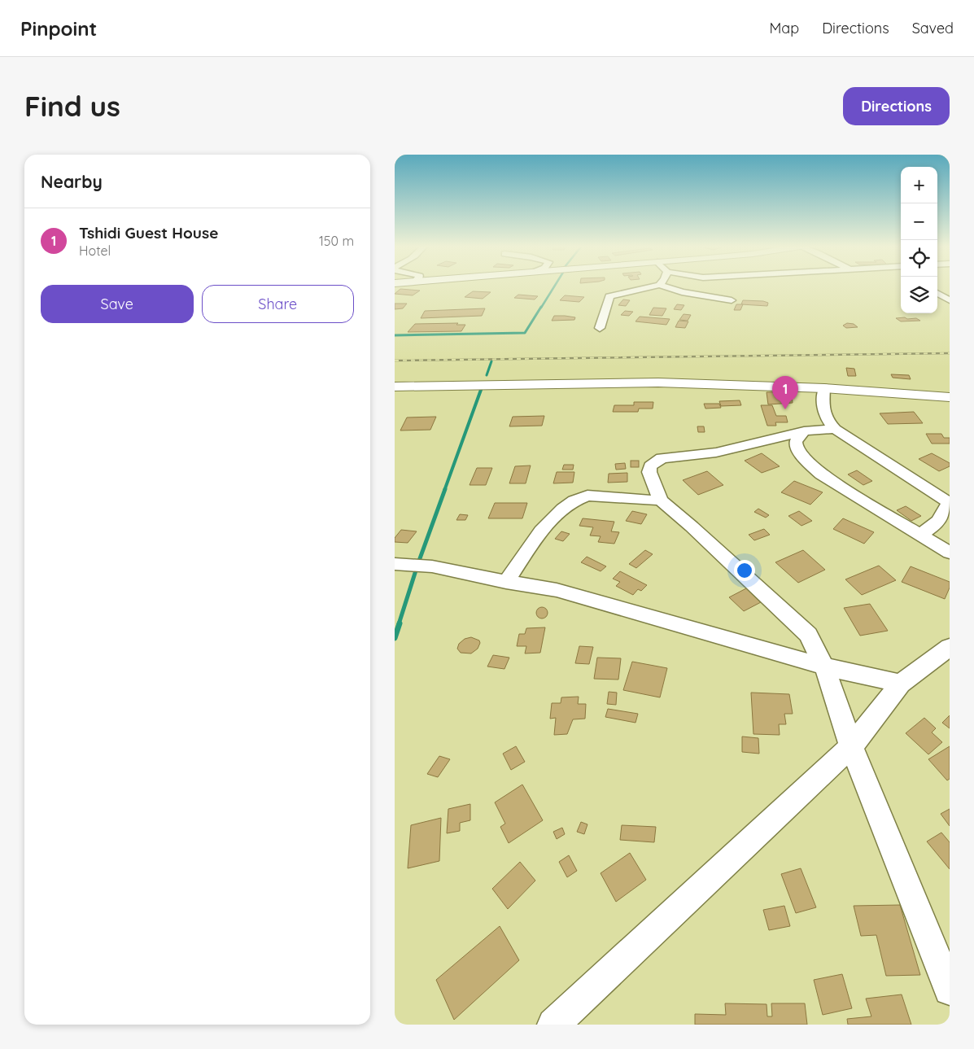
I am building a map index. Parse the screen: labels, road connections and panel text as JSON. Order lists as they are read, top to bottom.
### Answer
{
  "page": {
    "header": "Pinpoint",
    "nav": ["Map", "Directions", "Saved"],
    "buttons": [
      "Directions",
      ["Save", "Share"]
    ],
    "title": "Find us",
    "heading": "Nearby",
    "map_buttons": ["+", "−"],
    "list": [
      {
        "mark": "1",
        "name": "Tshidi Guest House",
        "note": "Hotel",
        "value": "150 m"
      }
    ],
    "pins": "1"
  }
}
